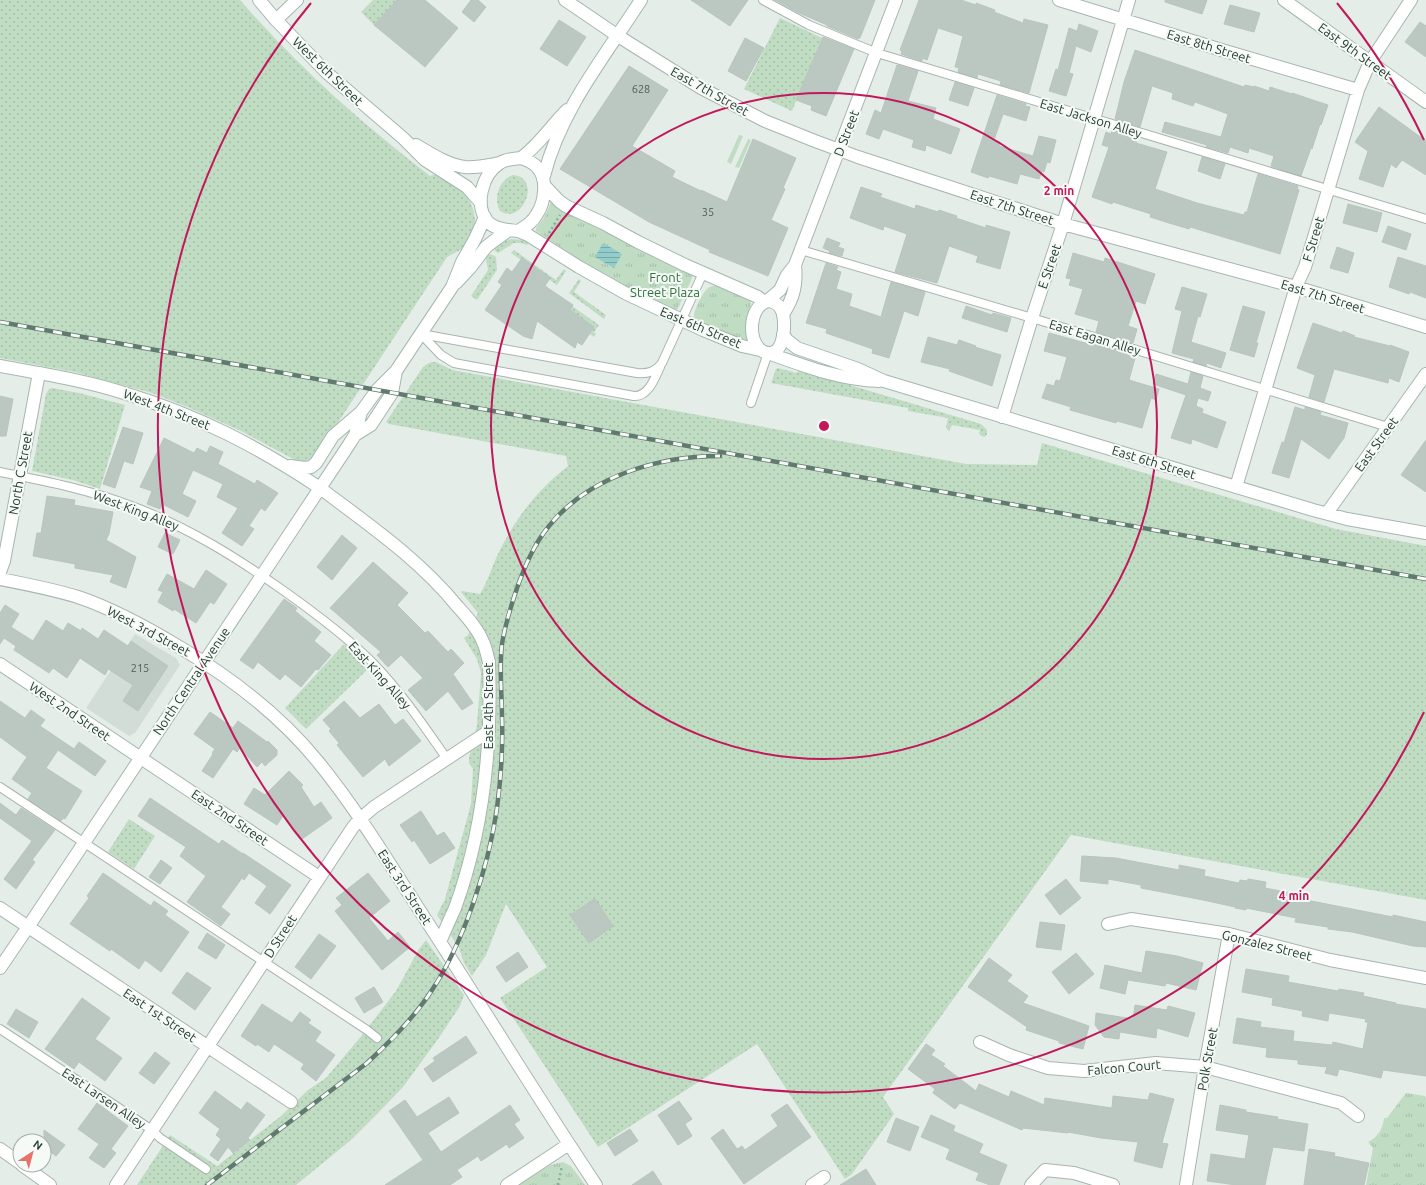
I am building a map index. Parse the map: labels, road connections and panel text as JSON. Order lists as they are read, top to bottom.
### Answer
{
  "streets": {
    "street": [
      "East 8th Street",
      "East 9th Street",
      "West 6th Street",
      "East 7th Street",
      "D Street",
      "F Street",
      "E Street",
      "East 6th Street",
      "West 4th Street",
      "East Street",
      "North C Street",
      "West 3rd Street",
      "North Central Avenue",
      "East 4th Street",
      "West 2nd Street",
      "East 2nd Street",
      "East 3rd Street",
      "Gonzalez Street",
      "East 1st Street",
      "Polk Street",
      "Falcon Court"
    ],
    "lane": [
      "East Jackson Alley",
      "East Eagan Alley",
      "West King Alley",
      "East King Alley",
      "East Larsen Alley"
    ]
  },
  "crossings": [
    ["East 8th Street", "F Street"],
    ["East 8th Street", "E Street"],
    ["East 9th Street", "F Street"],
    ["West 6th Street", "East 6th Street"],
    ["West 6th Street", "North Central Avenue"],
    ["East 7th Street", "D Street"],
    ["East 7th Street", "F Street"],
    ["East 7th Street", "E Street"],
    ["East Jackson Alley", "D Street"],
    ["East Jackson Alley", "F Street"],
    ["East Jackson Alley", "E Street"],
    ["D Street", "East 6th Street"],
    ["D Street", "East Eagan Alley"],
    ["D Street", "East King Alley"],
    ["D Street", "East 4th Street"],
    ["D Street", "East 2nd Street"],
    ["D Street", "East 3rd Street"],
    ["D Street", "East 1st Street"],
    ["D Street", "East Larsen Alley"],
    ["F Street", "East 6th Street"],
    ["F Street", "East Eagan Alley"],
    ["E Street", "East 6th Street"],
    ["E Street", "East Eagan Alley"],
    ["East 6th Street", "East Street"],
    ["East 6th Street", "North Central Avenue"],
    ["East Eagan Alley", "East Street"],
    ["West 4th Street", "North C Street"],
    ["West 4th Street", "North Central Avenue"],
    ["West 4th Street", "East 4th Street"],
    ["North C Street", "West King Alley"],
    ["West King Alley", "East King Alley"],
    ["West King Alley", "North Central Avenue"],
    ["West 3rd Street", "North Central Avenue"],
    ["West 3rd Street", "East 3rd Street"],
    ["East King Alley", "North Central Avenue"],
    ["North Central Avenue", "East 4th Street"],
    ["North Central Avenue", "West 2nd Street"],
    ["North Central Avenue", "East 2nd Street"],
    ["North Central Avenue", "East 3rd Street"],
    ["North Central Avenue", "East 1st Street"],
    ["East 4th Street", "East 3rd Street"],
    ["West 2nd Street", "East 2nd Street"],
    ["Gonzalez Street", "Polk Street"],
    ["Polk Street", "Falcon Court"]
  ],
  "parks": ["Front Street Plaza"],
  "house_numbers": ["628", "35", "215"],
  "north": "top right",
  "rings": ["2 min", "4 min"]
}
